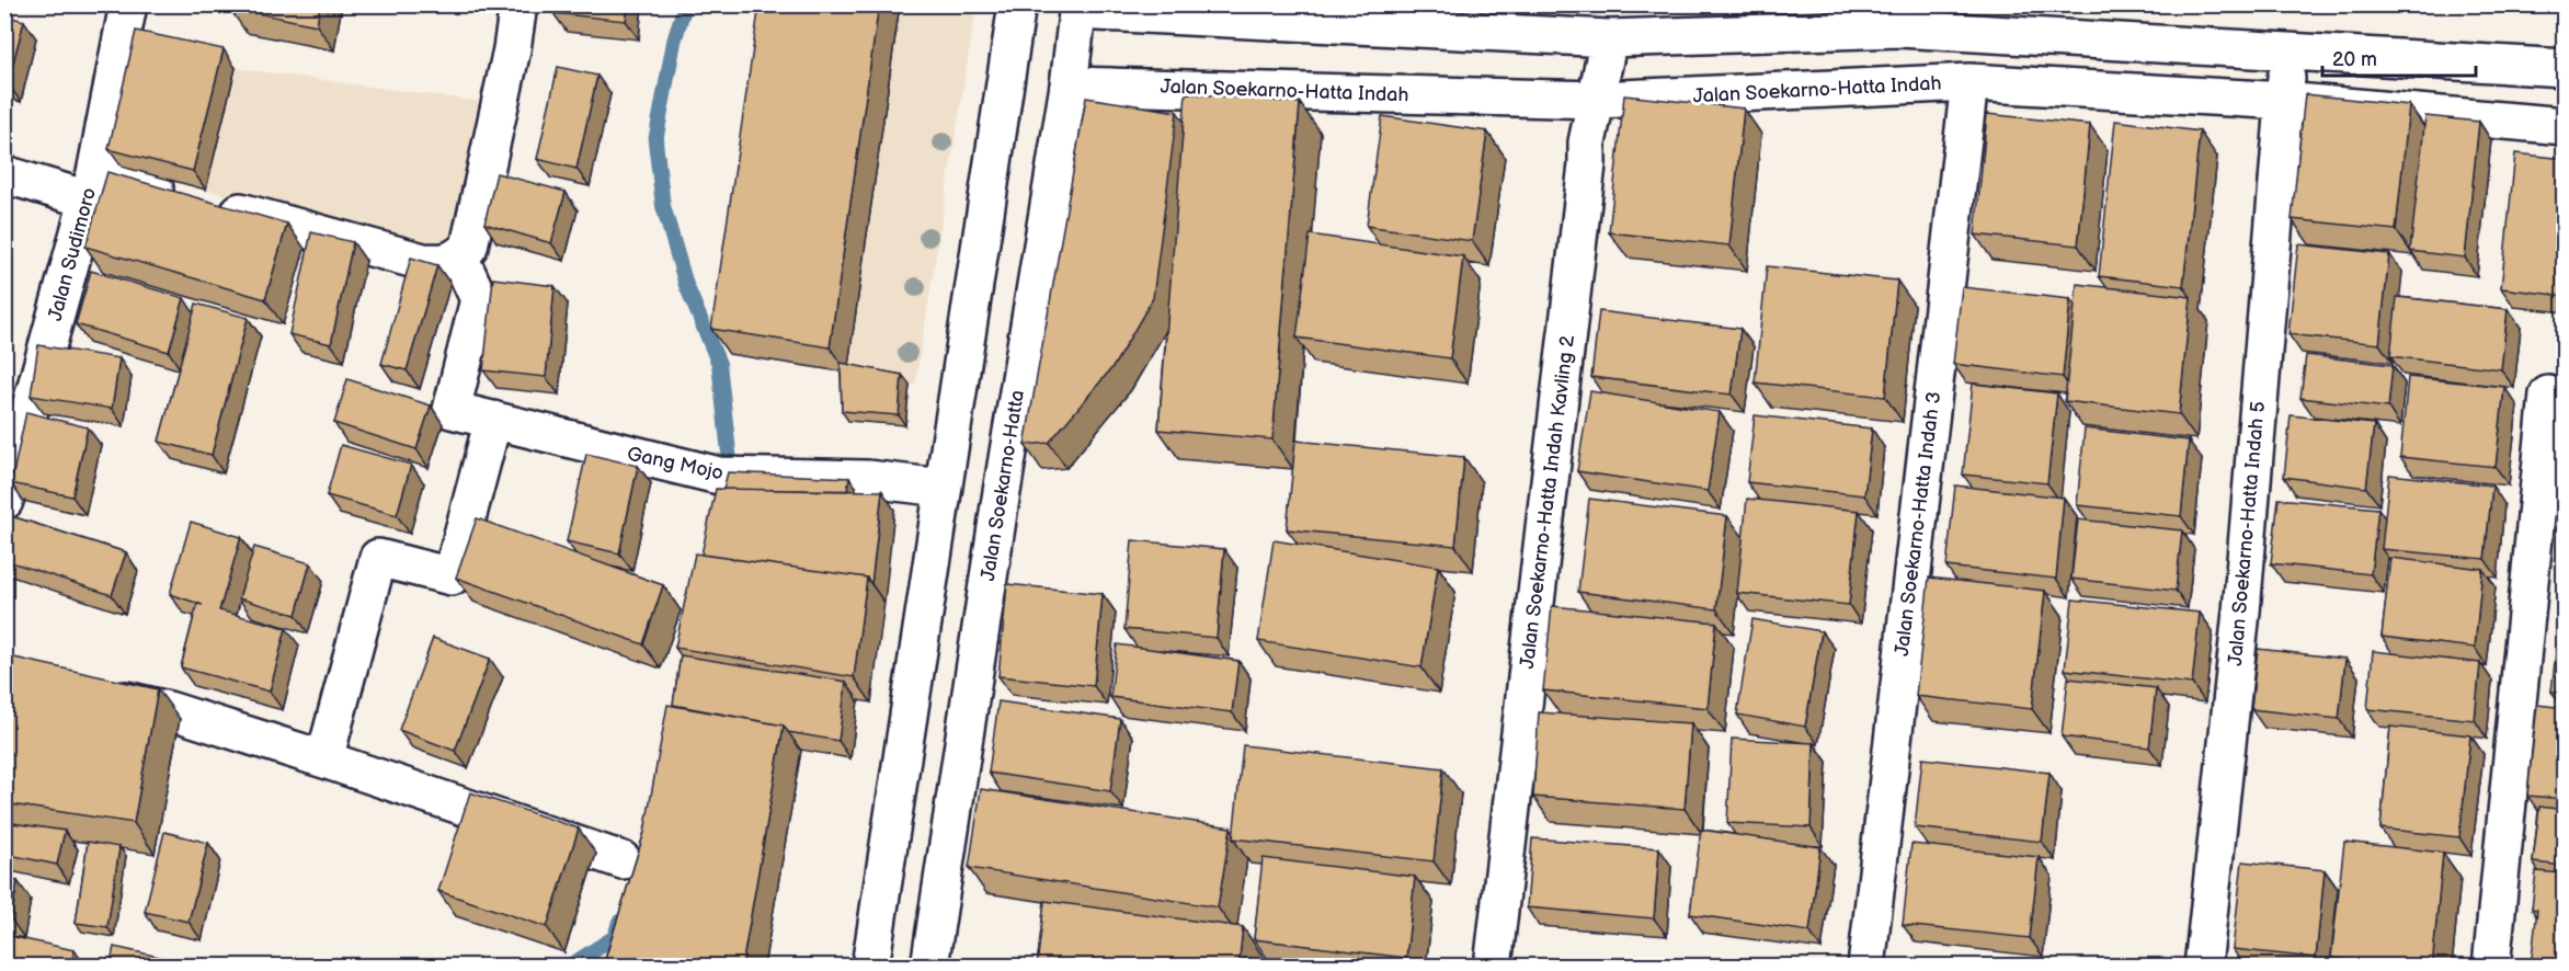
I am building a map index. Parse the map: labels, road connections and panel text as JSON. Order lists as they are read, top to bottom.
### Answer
{
  "streets": {
    "street": [
      "Jalan Soekarno-Hatta Indah",
      "Jalan Sudimoro",
      "Gang Mojo",
      "Jalan Soekarno-Hatta",
      "Jalan Soekarno-Hatta Indah Kavling 2",
      "Jalan Soekarno-Hatta Indah 3",
      "Jalan Soekarno-Hatta Indah 5"
    ]
  },
  "crossings": [
    ["Jalan Soekarno-Hatta Indah", "Jalan Soekarno-Hatta"],
    ["Jalan Soekarno-Hatta Indah", "Jalan Soekarno-Hatta Indah Kavling 2"],
    ["Jalan Soekarno-Hatta Indah", "Jalan Soekarno-Hatta Indah 3"],
    ["Jalan Soekarno-Hatta Indah", "Jalan Soekarno-Hatta Indah 5"]
  ],
  "scale_bar": "20 m"
}
